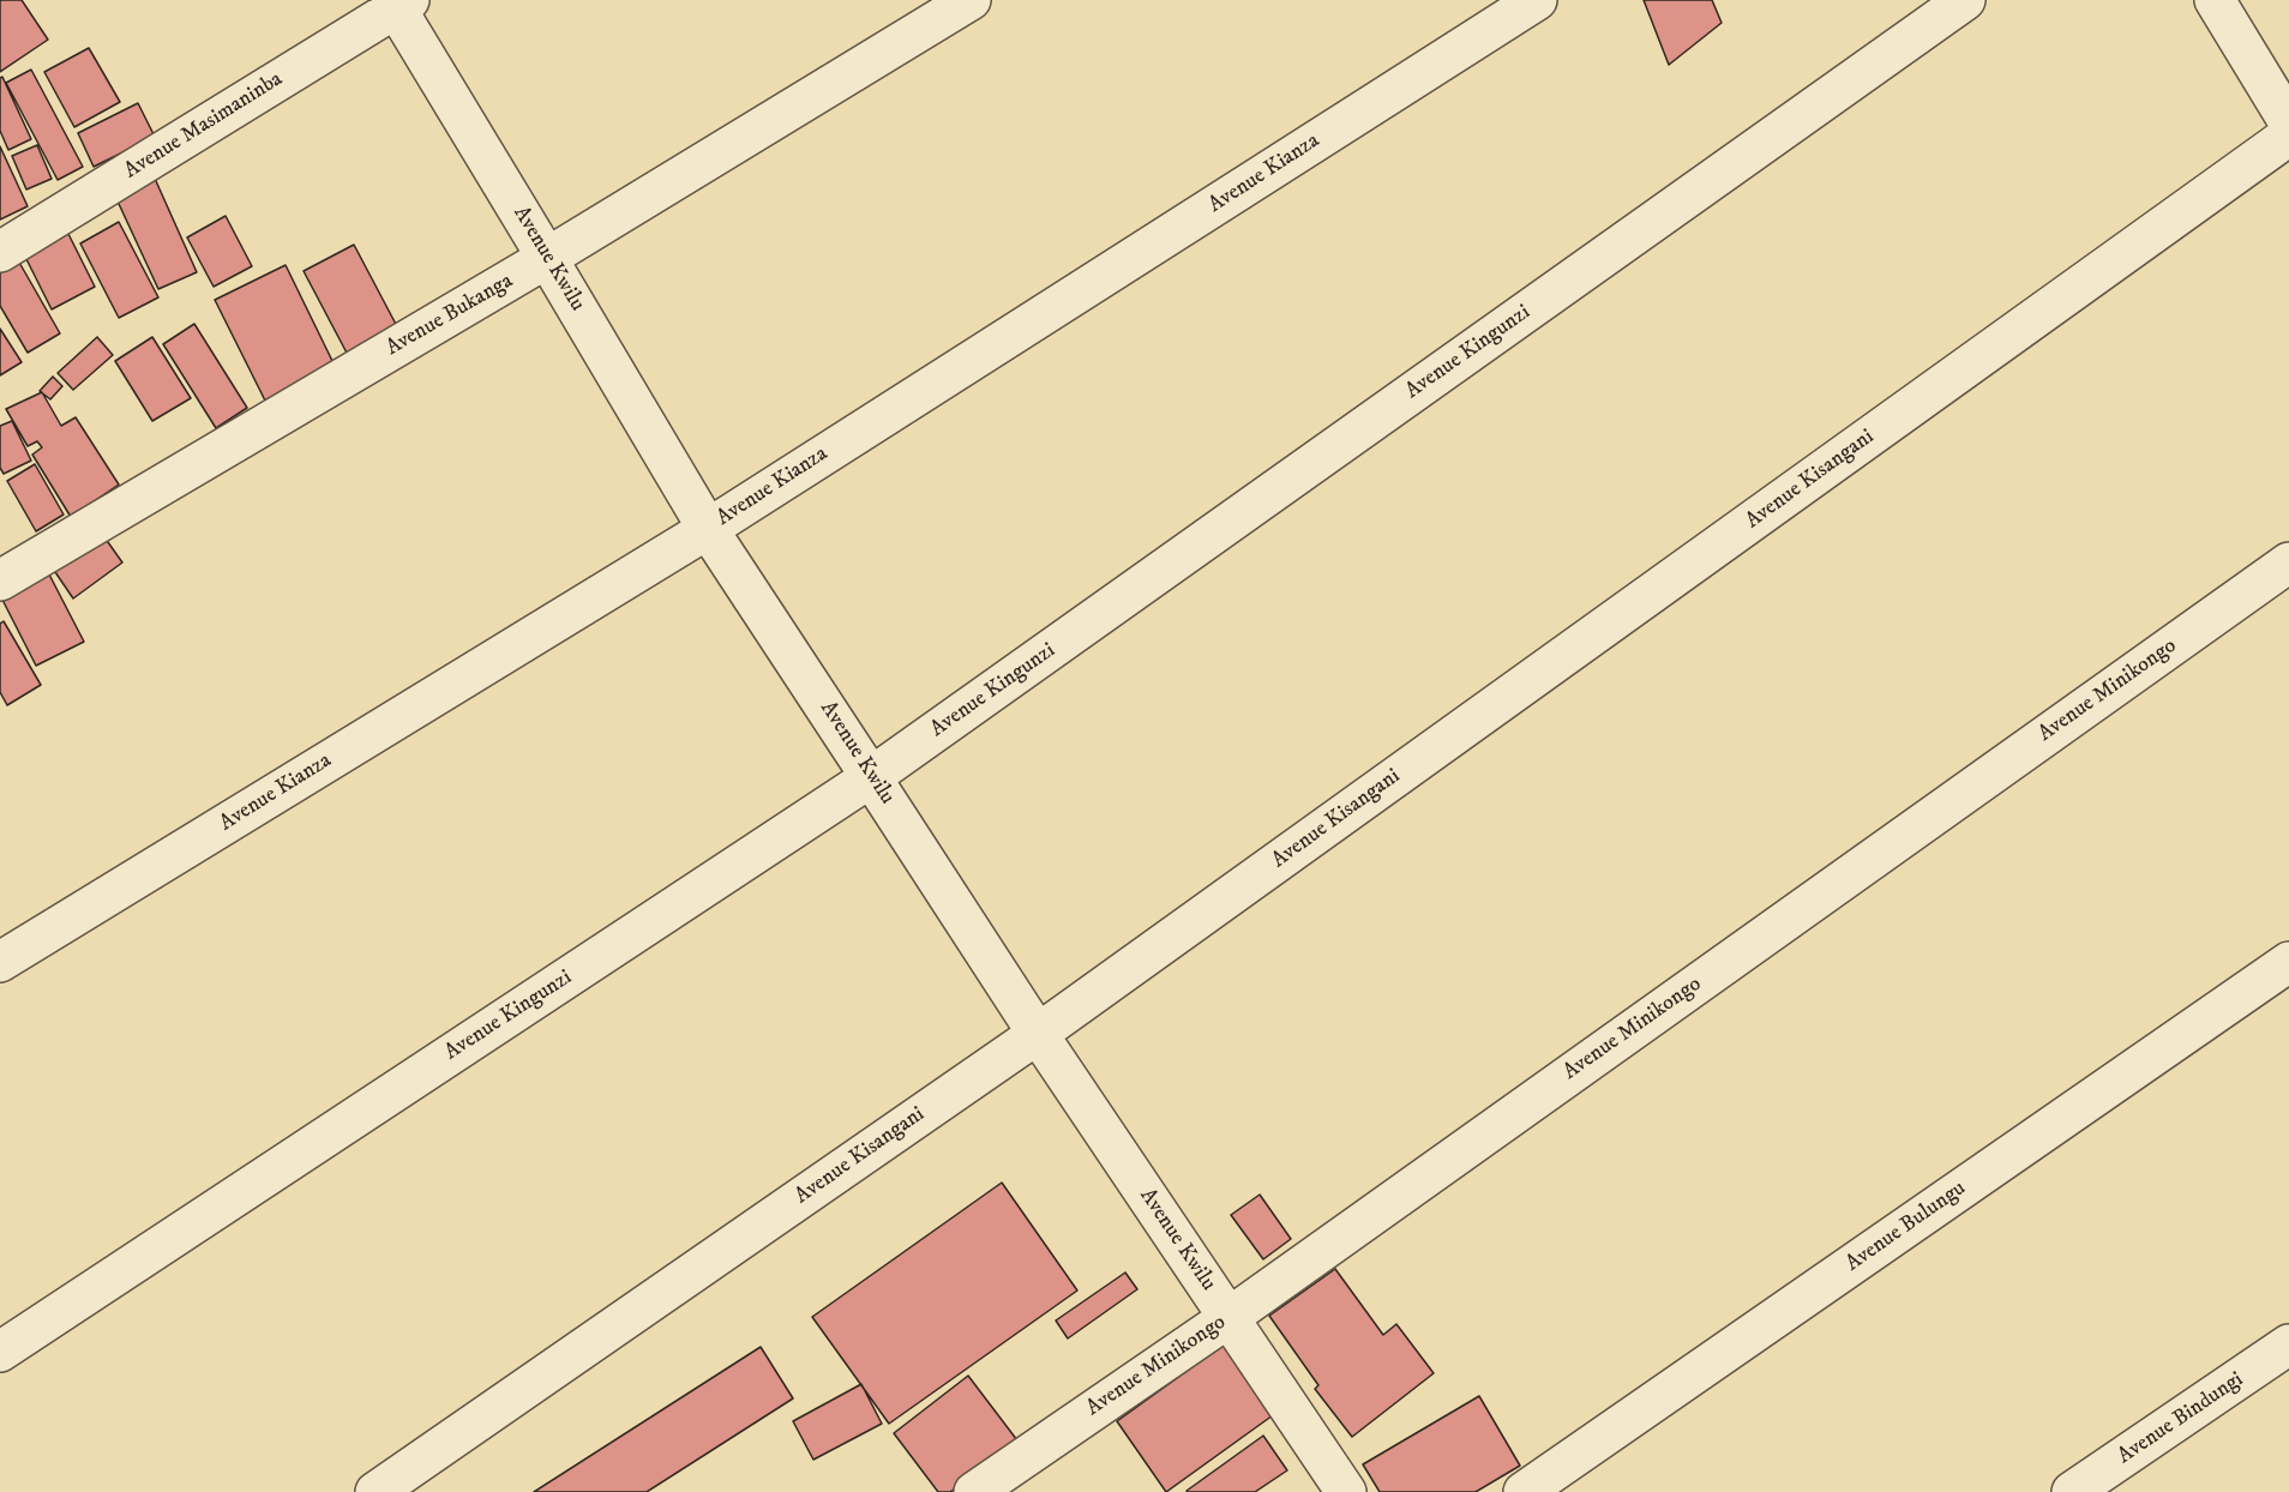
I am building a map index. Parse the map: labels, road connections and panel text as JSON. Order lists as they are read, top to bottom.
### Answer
{
  "streets": {
    "street": [
      "Avenue Masimaninba",
      "Avenue Kianza",
      "Avenue Kwilu",
      "Avenue Bukanga",
      "Avenue Kingunzi",
      "Avenue Kisangani",
      "Avenue Minikongo",
      "Avenue Bulungu",
      "Avenue Bindungi"
    ]
  },
  "crossings": [
    ["Avenue Masimaninba", "Avenue Kwilu"],
    ["Avenue Kianza", "Avenue Kwilu"],
    ["Avenue Kwilu", "Avenue Bukanga"],
    ["Avenue Kwilu", "Avenue Kingunzi"],
    ["Avenue Kwilu", "Avenue Kisangani"],
    ["Avenue Kwilu", "Avenue Minikongo"]
  ]
}
